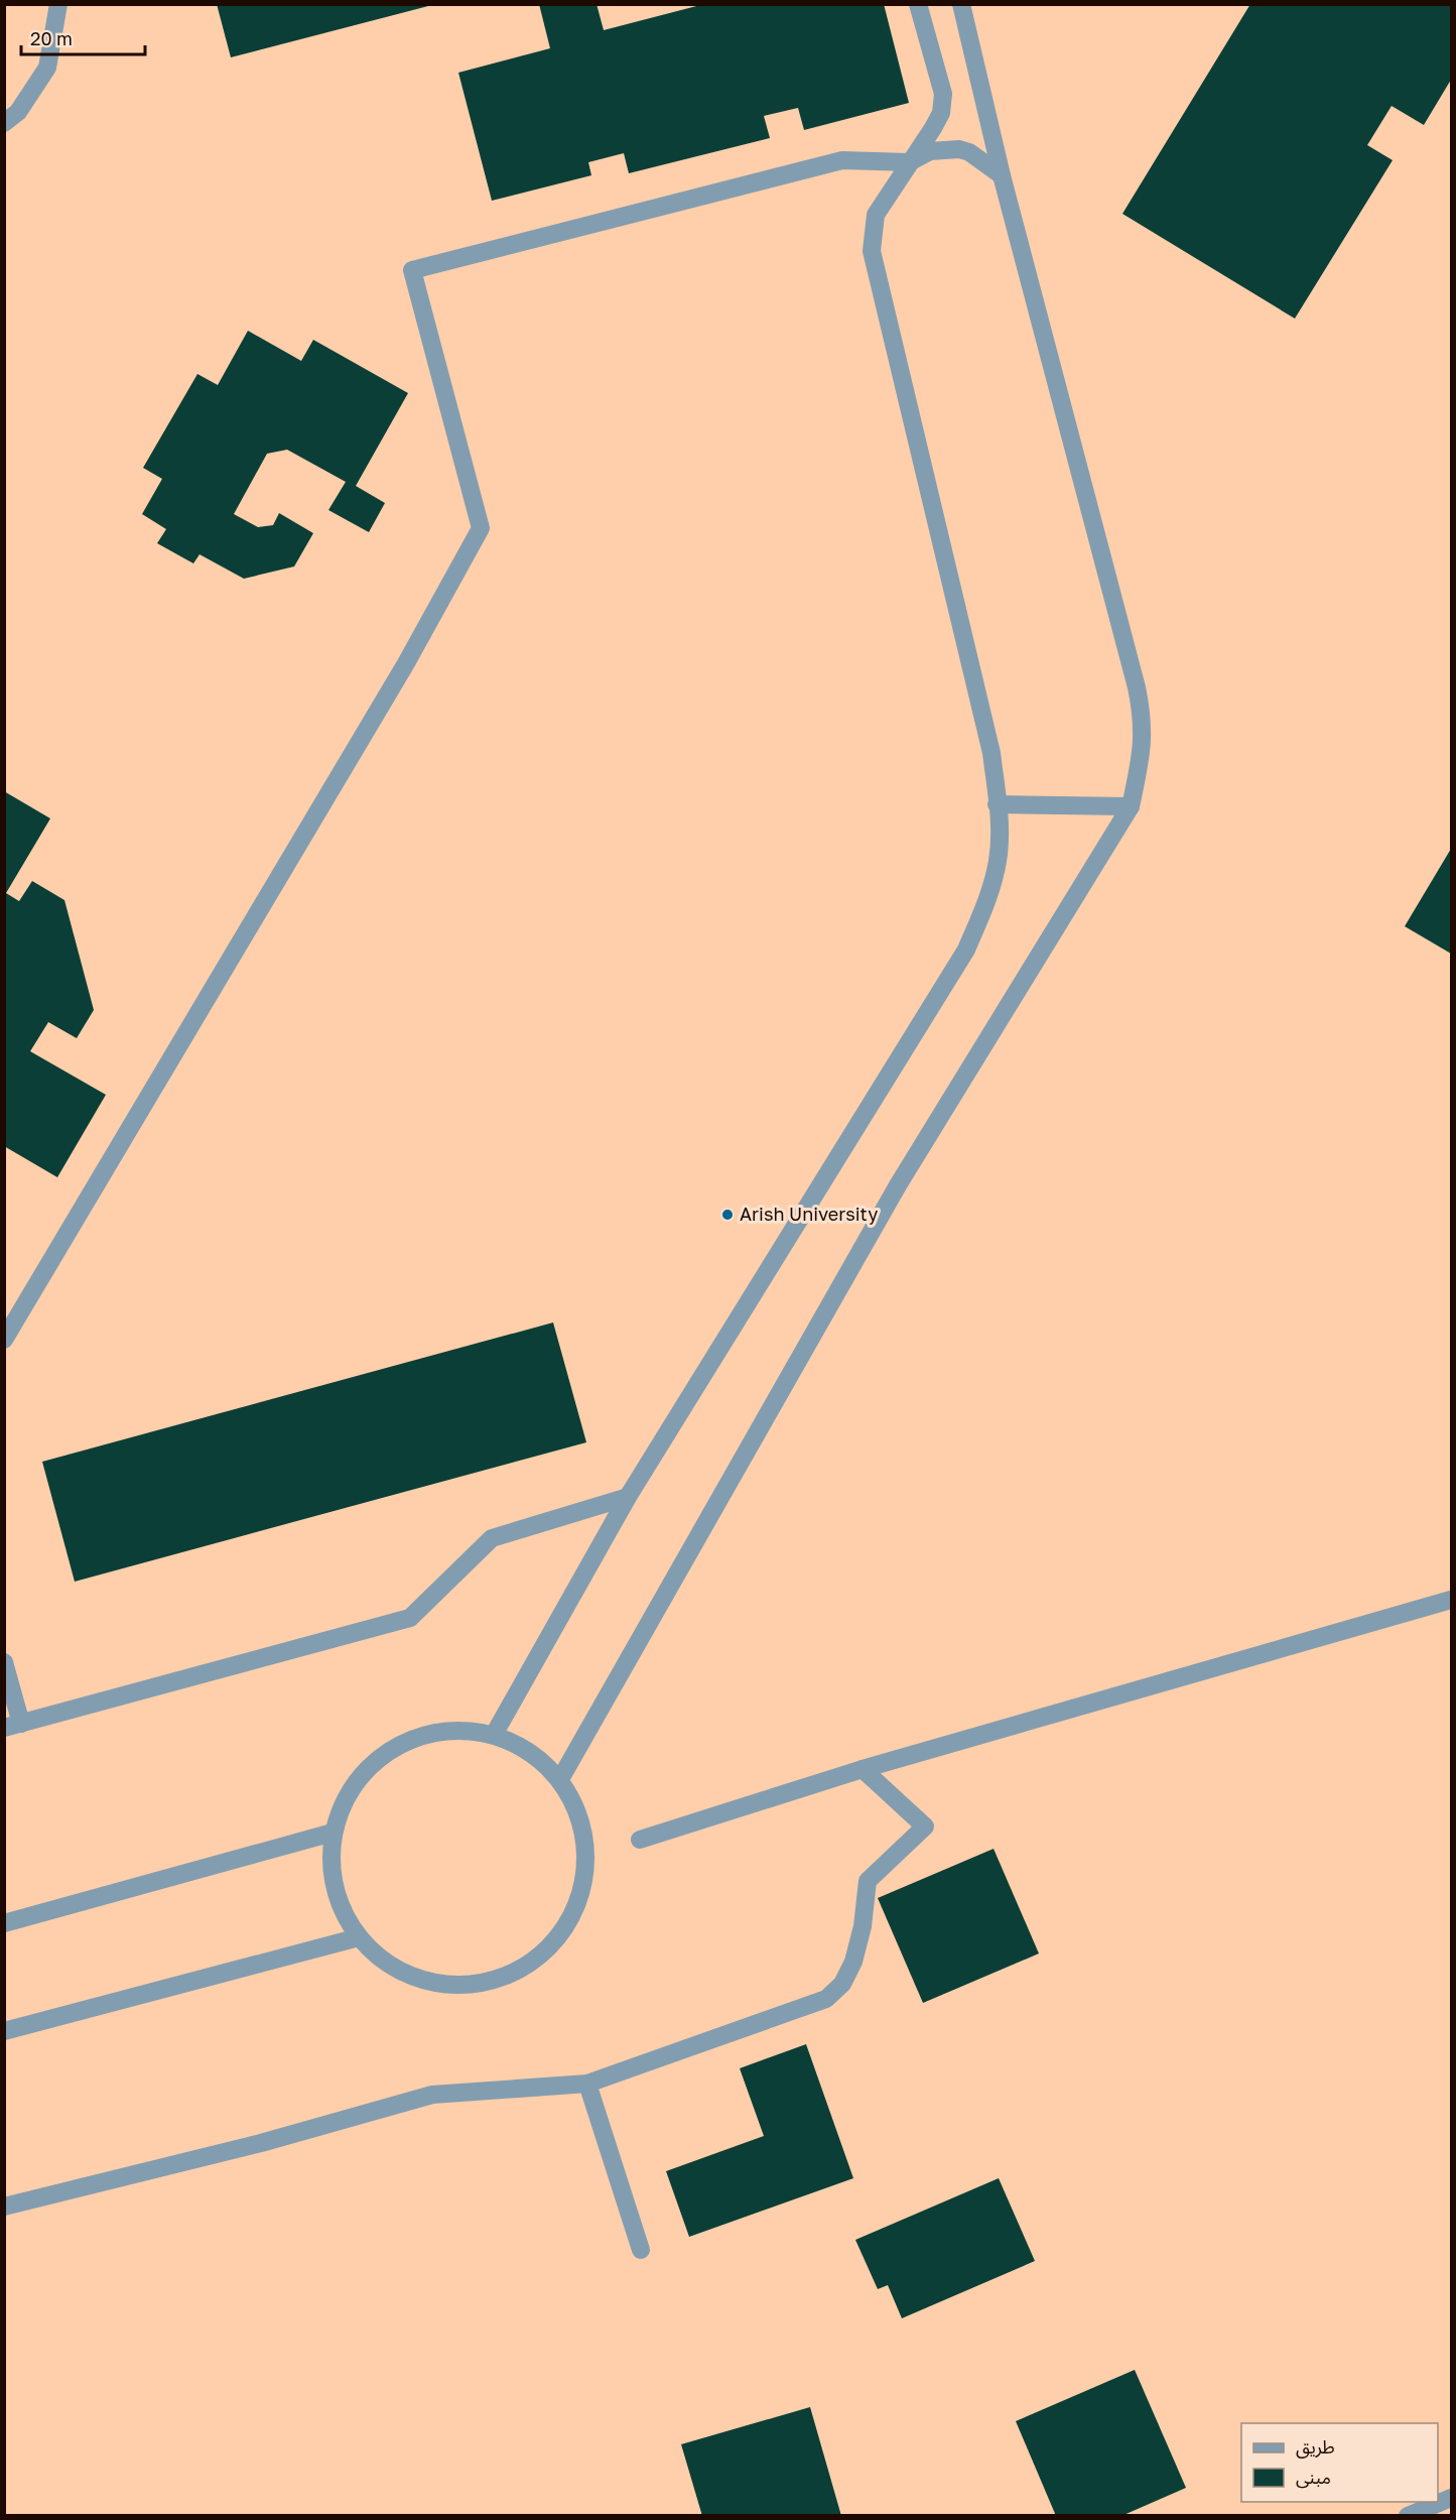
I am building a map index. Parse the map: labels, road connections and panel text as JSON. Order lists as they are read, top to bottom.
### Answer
{
  "places": ["Arish University"],
  "legend": ["طريق", "مبنى"],
  "scale_bar": "20 m"
}
